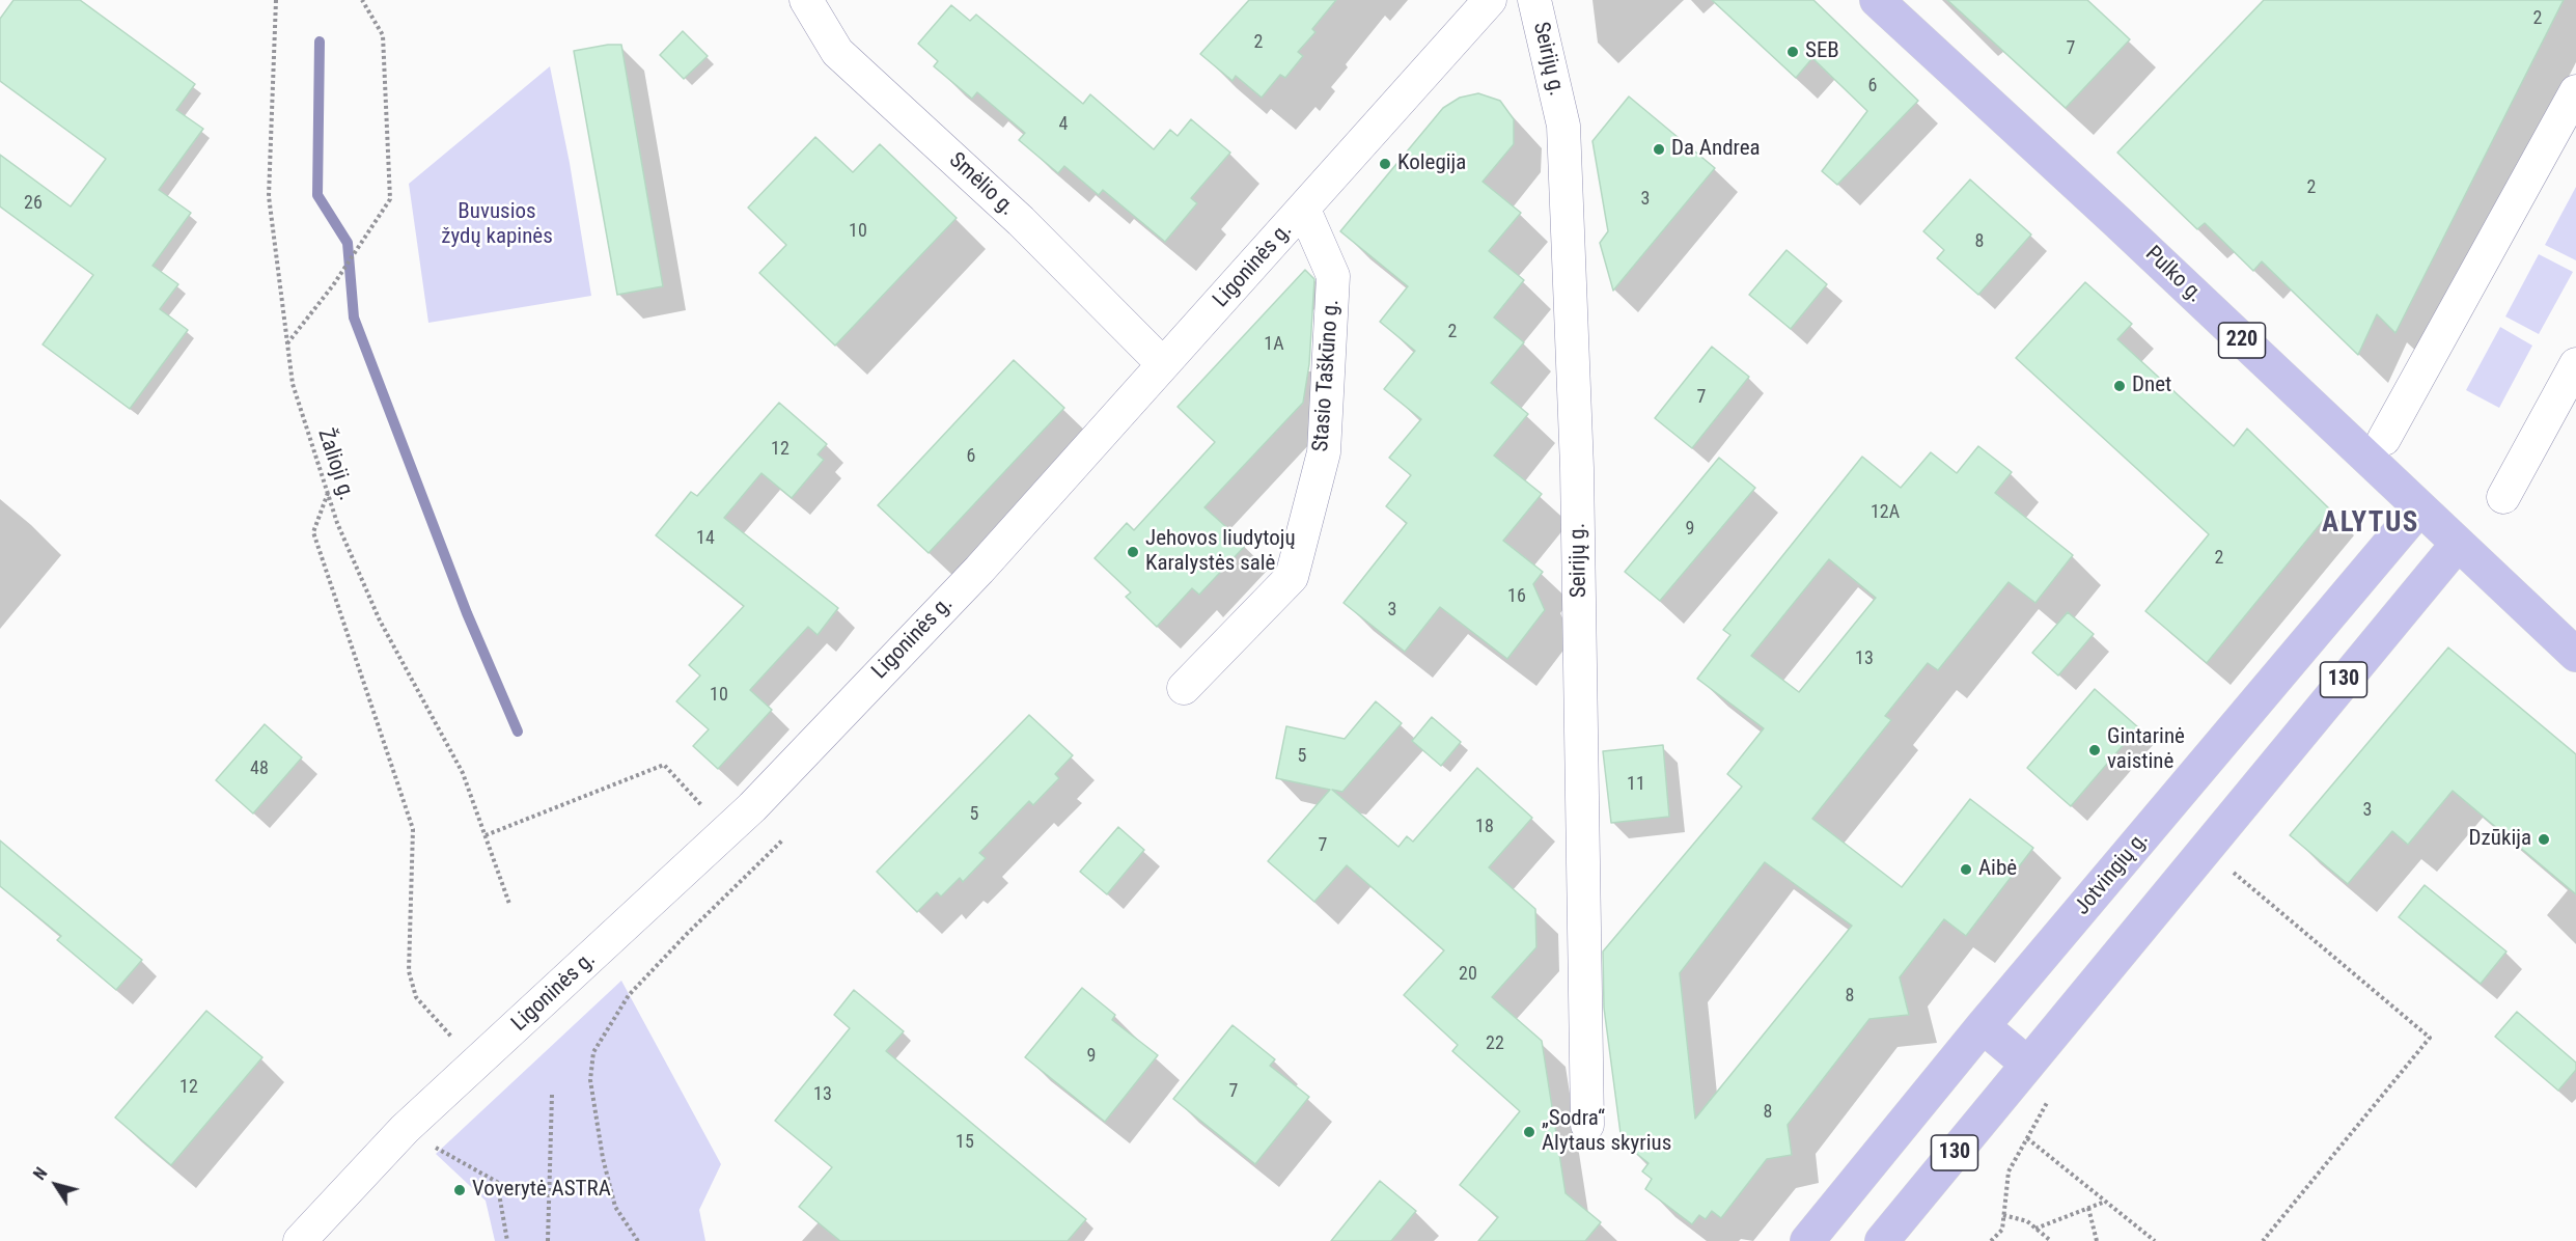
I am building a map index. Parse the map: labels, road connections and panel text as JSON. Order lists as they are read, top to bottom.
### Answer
{
  "streets": {
    "main road": [
      "Pulko g.",
      "220",
      "130",
      "Jotvingių g."
    ],
    "street": [
      "Seirijų g.",
      "Smėlio g.",
      "Ligoninės g.",
      "Stasio Taškūno g."
    ],
    "path": ["Žalioji g."]
  },
  "crossings": [
    ["Smėlio g.", "Ligoninės g."],
    ["Ligoninės g.", "Stasio Taškūno g."],
    ["Pulko g.", "130"],
    ["Pulko g.", "Jotvingių g."]
  ],
  "districts": ["ALYTUS"],
  "parks": ["Buvusios žydų kapinės"],
  "places": [
    "SEB",
    "Da Andrea",
    "Kolegija",
    "Dnet",
    "Jehovos liudytojų Karalystės salė",
    "Gintarinė vaistinė",
    "Dzūkija",
    "Aibė",
    "„Sodra“ Alytaus skyrius",
    "Voverytė ASTRA"
  ],
  "house_numbers": [
    "2",
    "2",
    "7",
    "6",
    "4",
    "2",
    "3",
    "26",
    "10",
    "8",
    "2",
    "1A",
    "7",
    "12",
    "6",
    "12A",
    "9",
    "14",
    "2",
    "16",
    "3",
    "13",
    "10",
    "5",
    "48",
    "11",
    "3",
    "5",
    "18",
    "7",
    "20",
    "8",
    "22",
    "9",
    "12",
    "7",
    "13",
    "8",
    "15"
  ],
  "north": "top left"
}
